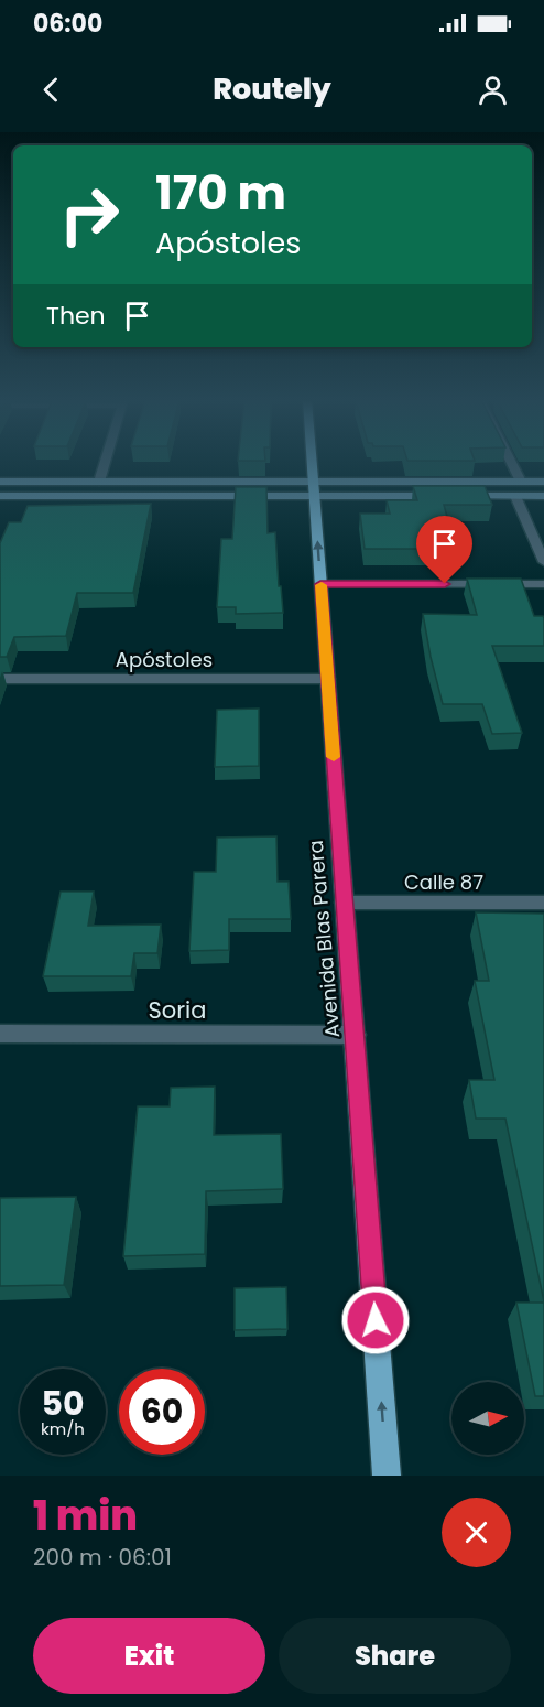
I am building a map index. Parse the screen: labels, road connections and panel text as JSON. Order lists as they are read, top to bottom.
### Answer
{
  "streets": {
    "main road": ["Avenida Blas Parera"],
    "street": ["Apóstoles", "Calle 87", "Soria"]
  },
  "crossings": [
    ["Apóstoles", "Avenida Blas Parera"],
    ["Calle 87", "Avenida Blas Parera"],
    ["Avenida Blas Parera", "Soria"]
  ],
  "one_way": ["Avenida Blas Parera"],
  "north": "right",
  "page": {
    "status": "06:00",
    "header": "Routely",
    "turn": ["170 m", "Apóstoles"],
    "then": "Then",
    "speed": "50 km/h",
    "limit": "60",
    "heading": ["1 min", "200 m · 06:01"],
    "buttons": ["Exit", "Share"]
  }
}
